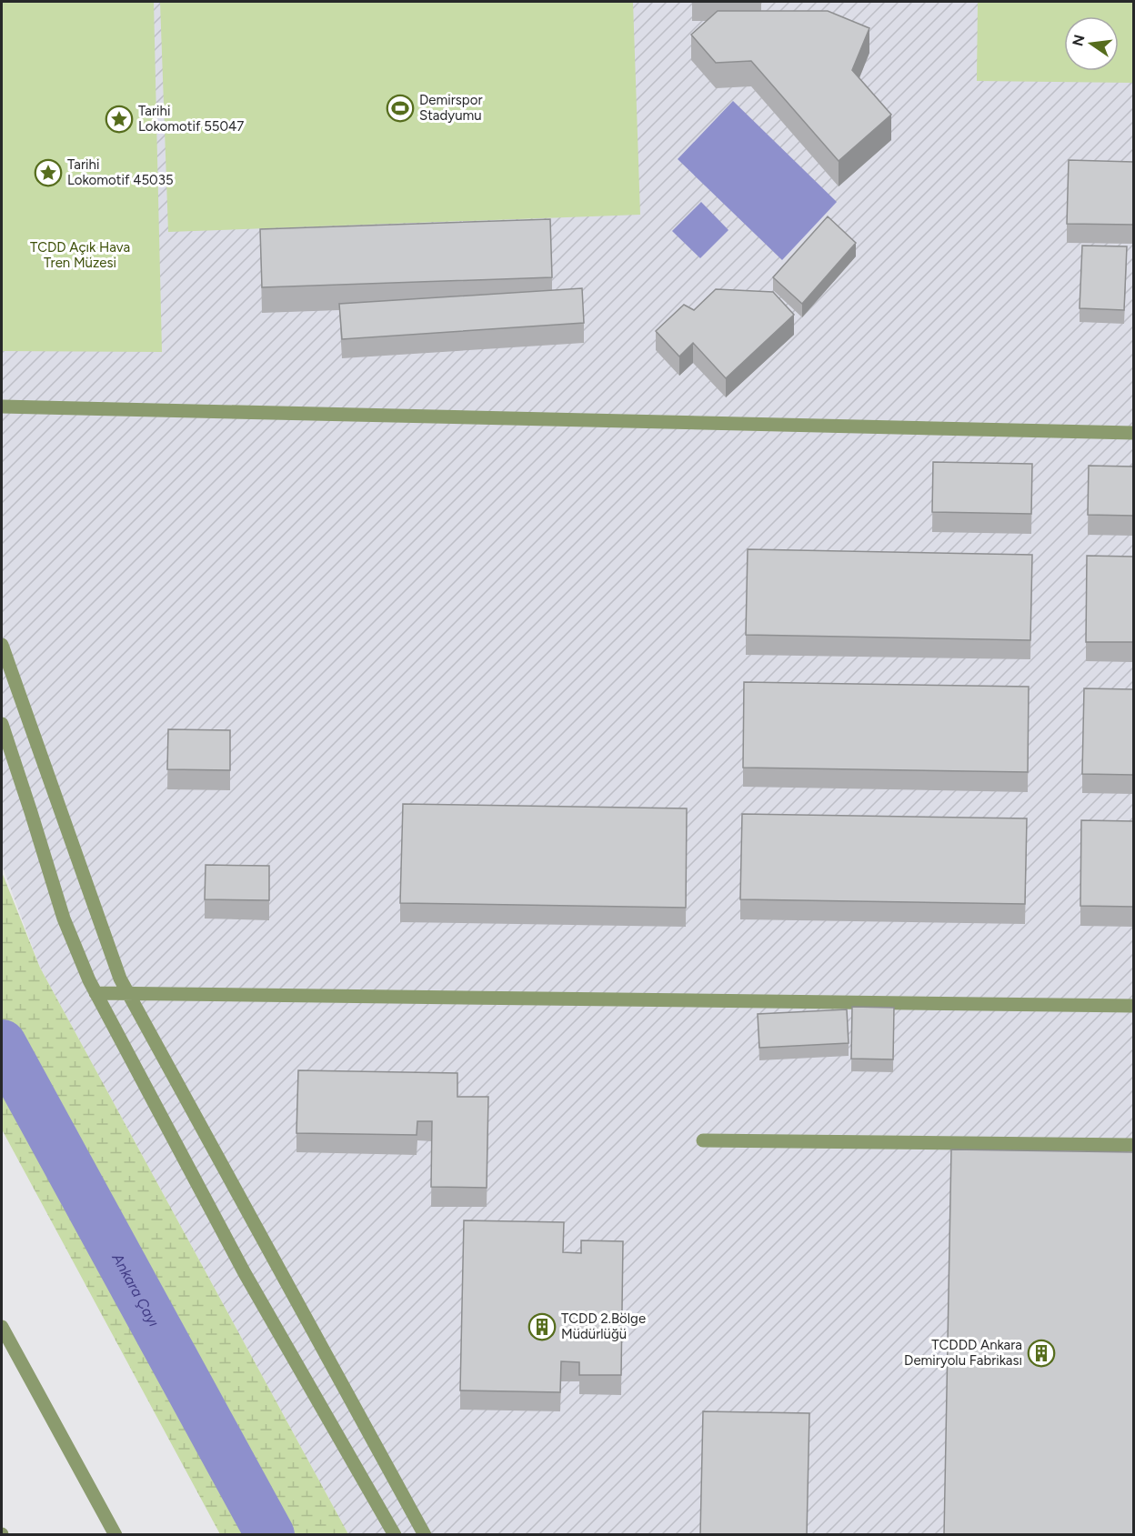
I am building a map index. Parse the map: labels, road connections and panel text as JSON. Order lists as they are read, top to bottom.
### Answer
{
  "water": ["Ankara Çayı"],
  "parks": ["TCDD Açık Hava Tren Müzesi"],
  "places": {
    "sports": ["Demirspor Stadyumu"],
    "place": ["Tarihi Lokomotif 55047", "Tarihi Lokomotif 45035"],
    "building": ["TCDD 2.Bölge Müdürlüğü", "TCDDD Ankara Demiryolu Fabrikası"]
  },
  "north": "left"
}
